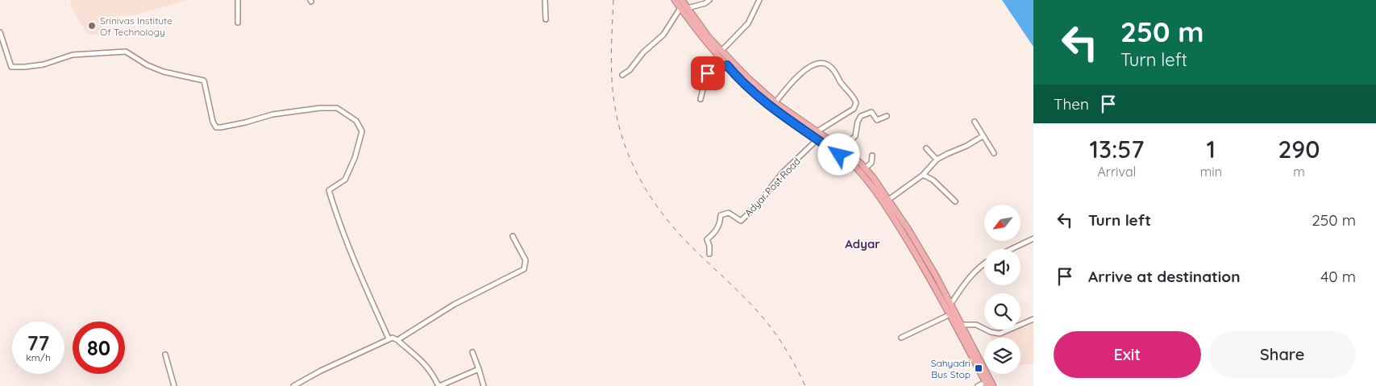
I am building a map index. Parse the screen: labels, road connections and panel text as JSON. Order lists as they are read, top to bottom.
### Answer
{
  "streets": {
    "street": ["Adyar Post Road"]
  },
  "districts": ["Adyar"],
  "places": {
    "other": ["Srinivas Institute Of Technology"],
    "transit": ["Sahyadri Bus Stop"]
  },
  "north": "bottom left",
  "page": {
    "turn": ["250 m", "Turn left"],
    "then": "Then",
    "eta": [
      "13:57",
      "Arrival",
      "1",
      "min",
      "290",
      "m"
    ],
    "list": [
      {
        "name": "Turn left",
        "value": "250 m"
      },
      {
        "name": "Arrive at destination",
        "value": "40 m"
      }
    ],
    "speed": "77 km/h",
    "limit": "80",
    "buttons": ["Exit", "Share"]
  }
}
